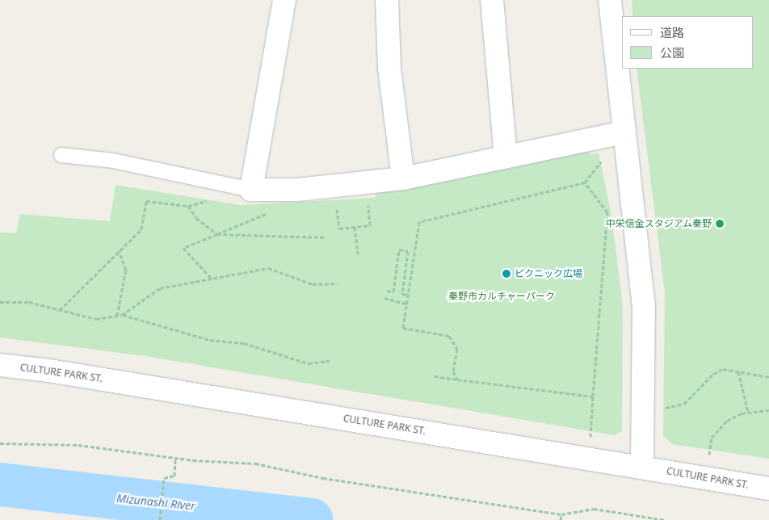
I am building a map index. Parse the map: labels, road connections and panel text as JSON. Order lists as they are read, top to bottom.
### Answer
{
  "streets": {
    "street": ["CULTURE PARK ST."]
  },
  "water": ["Mizunashi River"],
  "parks": ["秦野市カルチャーパーク"],
  "places": ["中栄信金スタジアム秦野", "ピクニック広場"],
  "legend": ["道路", "公園"]
}
